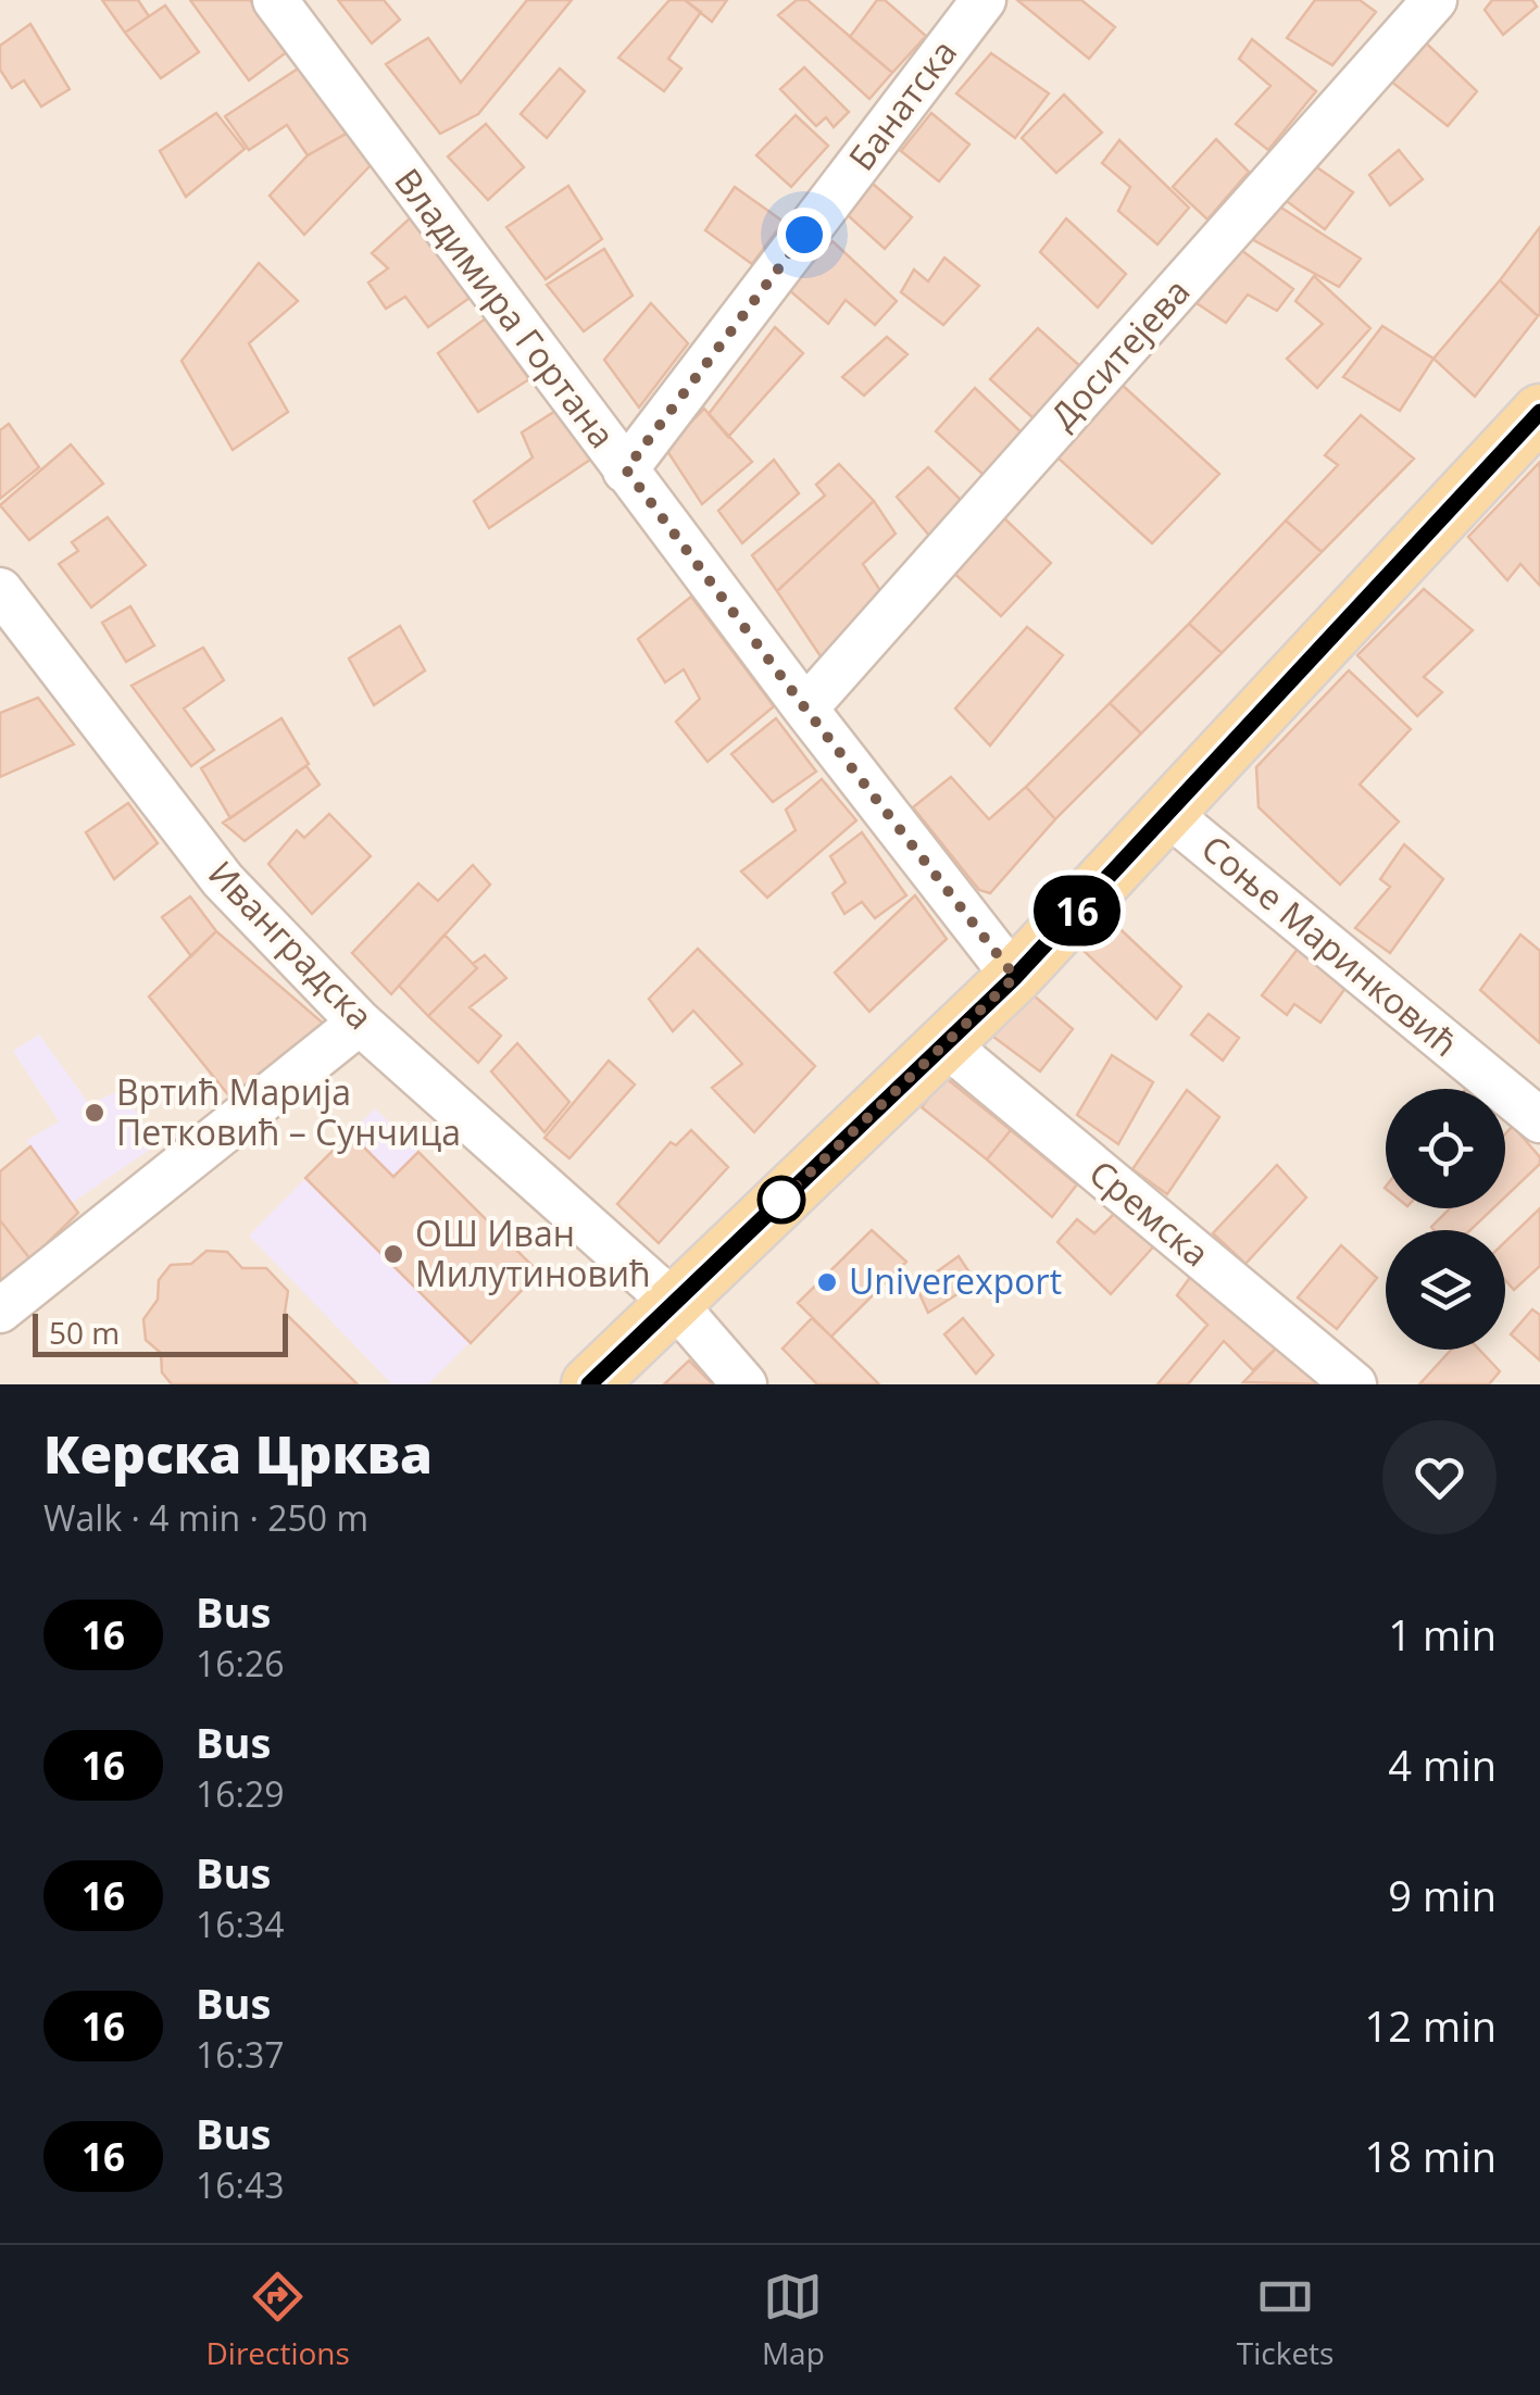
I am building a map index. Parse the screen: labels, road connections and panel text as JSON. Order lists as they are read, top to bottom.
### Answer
{
  "streets": {
    "street": [
      "Банатска",
      "Владимира Гортана",
      "Доситејева",
      "Иванградска",
      "Соње Маринковић",
      "Сремска"
    ]
  },
  "crossings": [
    ["Банатска", "Владимира Гортана"],
    ["Владимира Гортана", "Доситејева"]
  ],
  "places": ["Вртић Марија Петковић – Сунчица", "ОШ Иван Милутиновић", "Univerexport"],
  "lines": ["bus line 16"],
  "scale_bar": "50 m",
  "page": {
    "on_map": "16",
    "scale": "50 m",
    "heading": ["Керска Црква", "Walk · 4 min · 250 m"],
    "list": [
      {
        "mark": "16",
        "name": "Bus",
        "note": "16:26",
        "value": "1 min"
      },
      {
        "mark": "16",
        "name": "Bus",
        "note": "16:29",
        "value": "4 min"
      },
      {
        "mark": "16",
        "name": "Bus",
        "note": "16:34",
        "value": "9 min"
      },
      {
        "mark": "16",
        "name": "Bus",
        "note": "16:37",
        "value": "12 min"
      },
      {
        "mark": "16",
        "name": "Bus",
        "note": "16:43",
        "value": "18 min"
      }
    ],
    "tabs": ["Directions", "Map", "Tickets"]
  }
}
